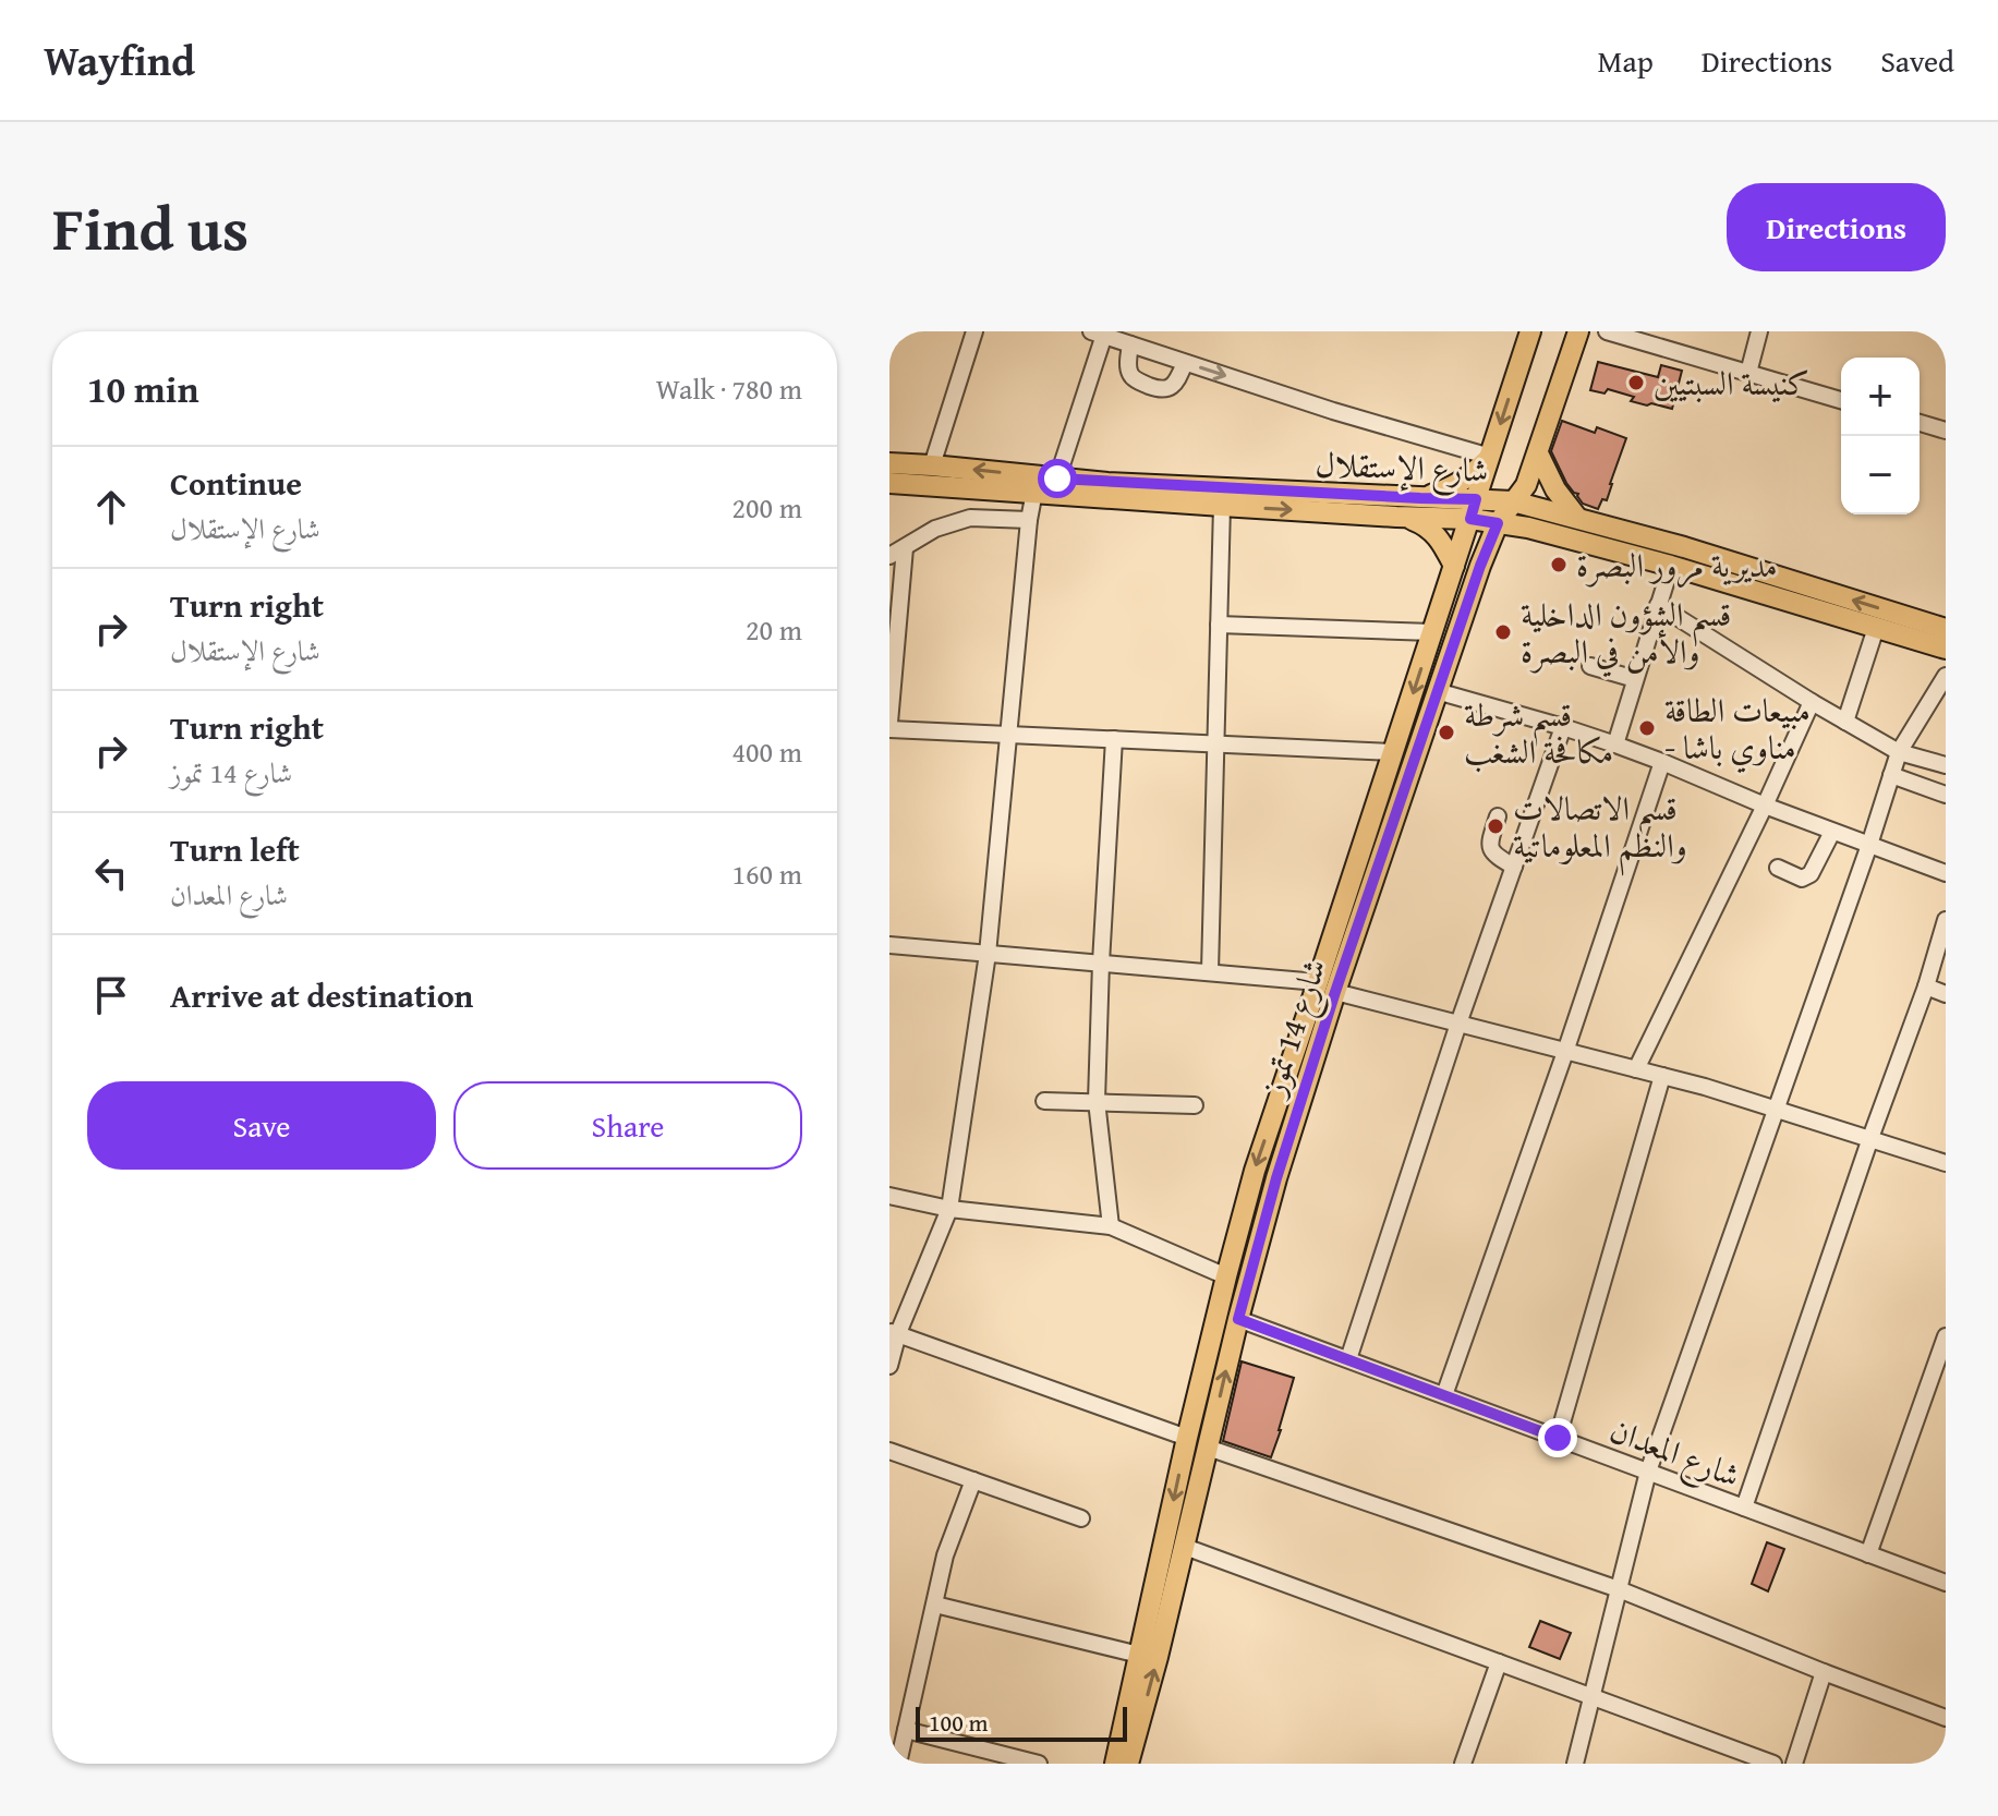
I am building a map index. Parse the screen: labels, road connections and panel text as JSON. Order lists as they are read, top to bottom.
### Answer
{
  "streets": {
    "main road": ["شارع الإستقلال", "شارع 14 تموز"],
    "street": ["شارع المعدان"]
  },
  "crossings": [
    ["شارع الإستقلال", "شارع 14 تموز"],
    ["شارع 14 تموز", "شارع المعدان"]
  ],
  "places": [
    "كنيسة السبتيين",
    "مديرية مرور البصرة",
    "قسم الشؤون الداخلية والأمن في البصرة",
    "مبيعات الطاقة - مناوي باشا",
    "قسم شرطة مكافحة الشغب",
    "قسم الاتصالات والنظم المعلوماتية"
  ],
  "scale_bar": "100 m",
  "page": {
    "header": "Wayfind",
    "nav": ["Map", "Directions", "Saved"],
    "title": "Find us",
    "buttons": [
      "Directions",
      ["Save", "Share"]
    ],
    "heading": ["10 min", "Walk · 780 m"],
    "map_buttons": ["+", "−"],
    "list": [
      ["Continue", "شارع الإستقلال", "200 m"],
      ["Turn right", "شارع الإستقلال", "20 m"],
      ["Turn right", "شارع 14 تموز", "400 m"],
      ["Turn left", "شارع المعدان", "160 m"],
      "Arrive at destination"
    ],
    "scale": "100 m"
  }
}
